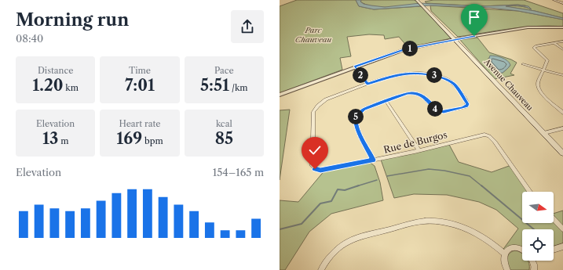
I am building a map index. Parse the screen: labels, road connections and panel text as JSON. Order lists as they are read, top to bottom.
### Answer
{
  "streets": {
    "main road": ["Avenue Chauveau"],
    "street": ["Rue de Burgos"]
  },
  "parks": ["Parc Chauveau"],
  "north": "right",
  "page": {
    "heading": ["Morning run", "08:40"],
    "pins": [
      "1",
      "2",
      "3",
      "4",
      "5"
    ],
    "stats": [
      ["Distance", "1.20 km"],
      ["Time", "7:01"],
      ["Pace", "5:51 /km"],
      ["Elevation", "13 m"],
      ["Heart rate", "169 bpm"],
      ["kcal", "85"]
    ],
    "chart": ["Elevation", "154–165 m"]
  }
}
